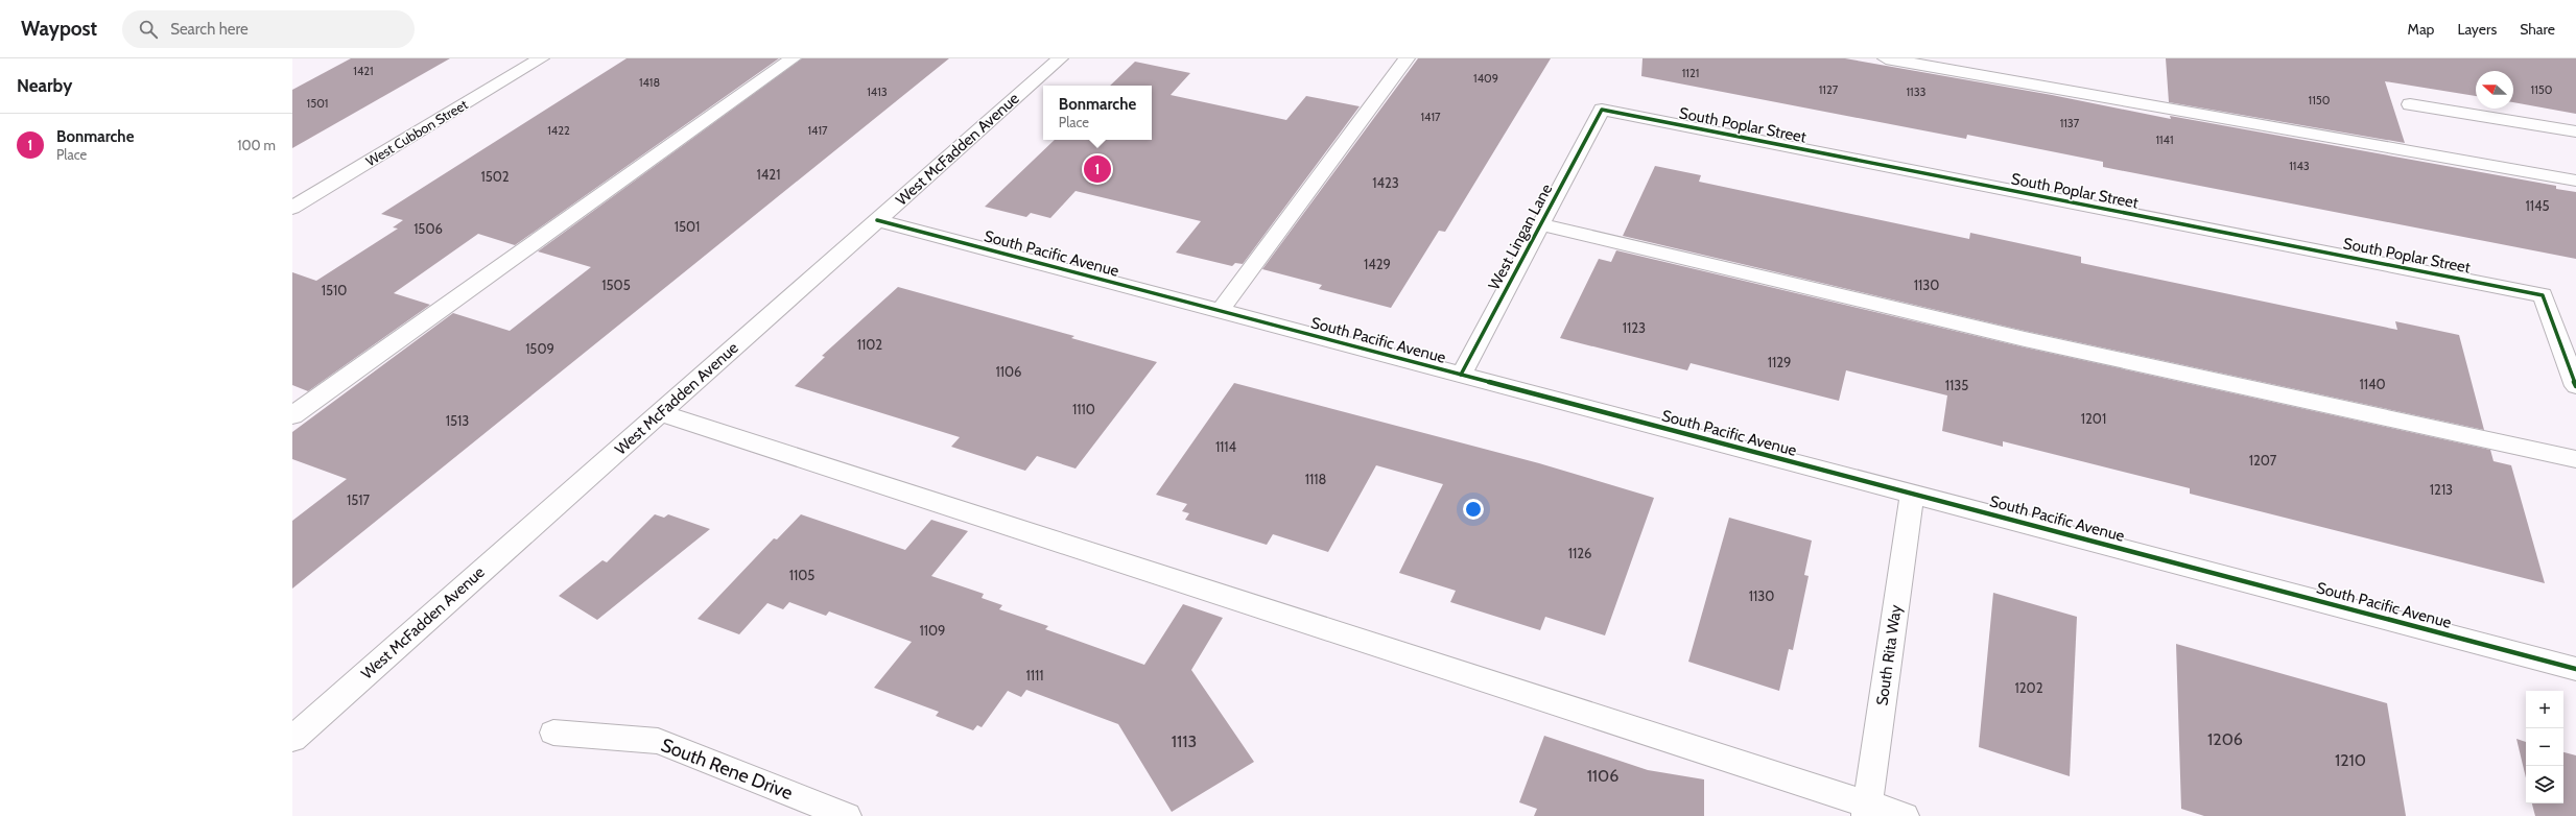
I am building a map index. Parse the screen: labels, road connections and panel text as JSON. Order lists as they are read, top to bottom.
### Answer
{
  "streets": {
    "street": [
      "South Poplar Street",
      "West Cubbon Street",
      "West McFadden Avenue",
      "West Lingan Lane",
      "South Pacific Avenue",
      "South Rita Way",
      "South Rene Drive"
    ]
  },
  "crossings": [
    ["South Poplar Street", "West Lingan Lane"],
    ["West McFadden Avenue", "South Pacific Avenue"],
    ["West Lingan Lane", "South Pacific Avenue"],
    ["South Pacific Avenue", "South Rita Way"]
  ],
  "house_numbers": [
    "1421",
    "1121",
    "1409",
    "1418",
    "1127",
    "1150",
    "1413",
    "1133",
    "1150",
    "1501",
    "1417",
    "1137",
    "1422",
    "1417",
    "1141",
    "1143",
    "1421",
    "1502",
    "1423",
    "1145",
    "1501",
    "1506",
    "1429",
    "1505",
    "1130",
    "1510",
    "1123",
    "1102",
    "1509",
    "1129",
    "1106",
    "1140",
    "1135",
    "1110",
    "1201",
    "1513",
    "1114",
    "1207",
    "1118",
    "1213",
    "1517",
    "1126",
    "1105",
    "1130",
    "1109",
    "1111",
    "1202",
    "1206",
    "1113",
    "1210",
    "1106"
  ],
  "north": "left",
  "page": {
    "header": "Waypost",
    "search": "Search here",
    "nav": ["Map", "Layers", "Share"],
    "heading": "Nearby",
    "popup": ["Bonmarche", "Place"],
    "list": [
      {
        "mark": "1",
        "name": "Bonmarche",
        "note": "Place",
        "value": "100 m"
      }
    ],
    "pins": "1",
    "map_buttons": ["+", "−"]
  }
}
